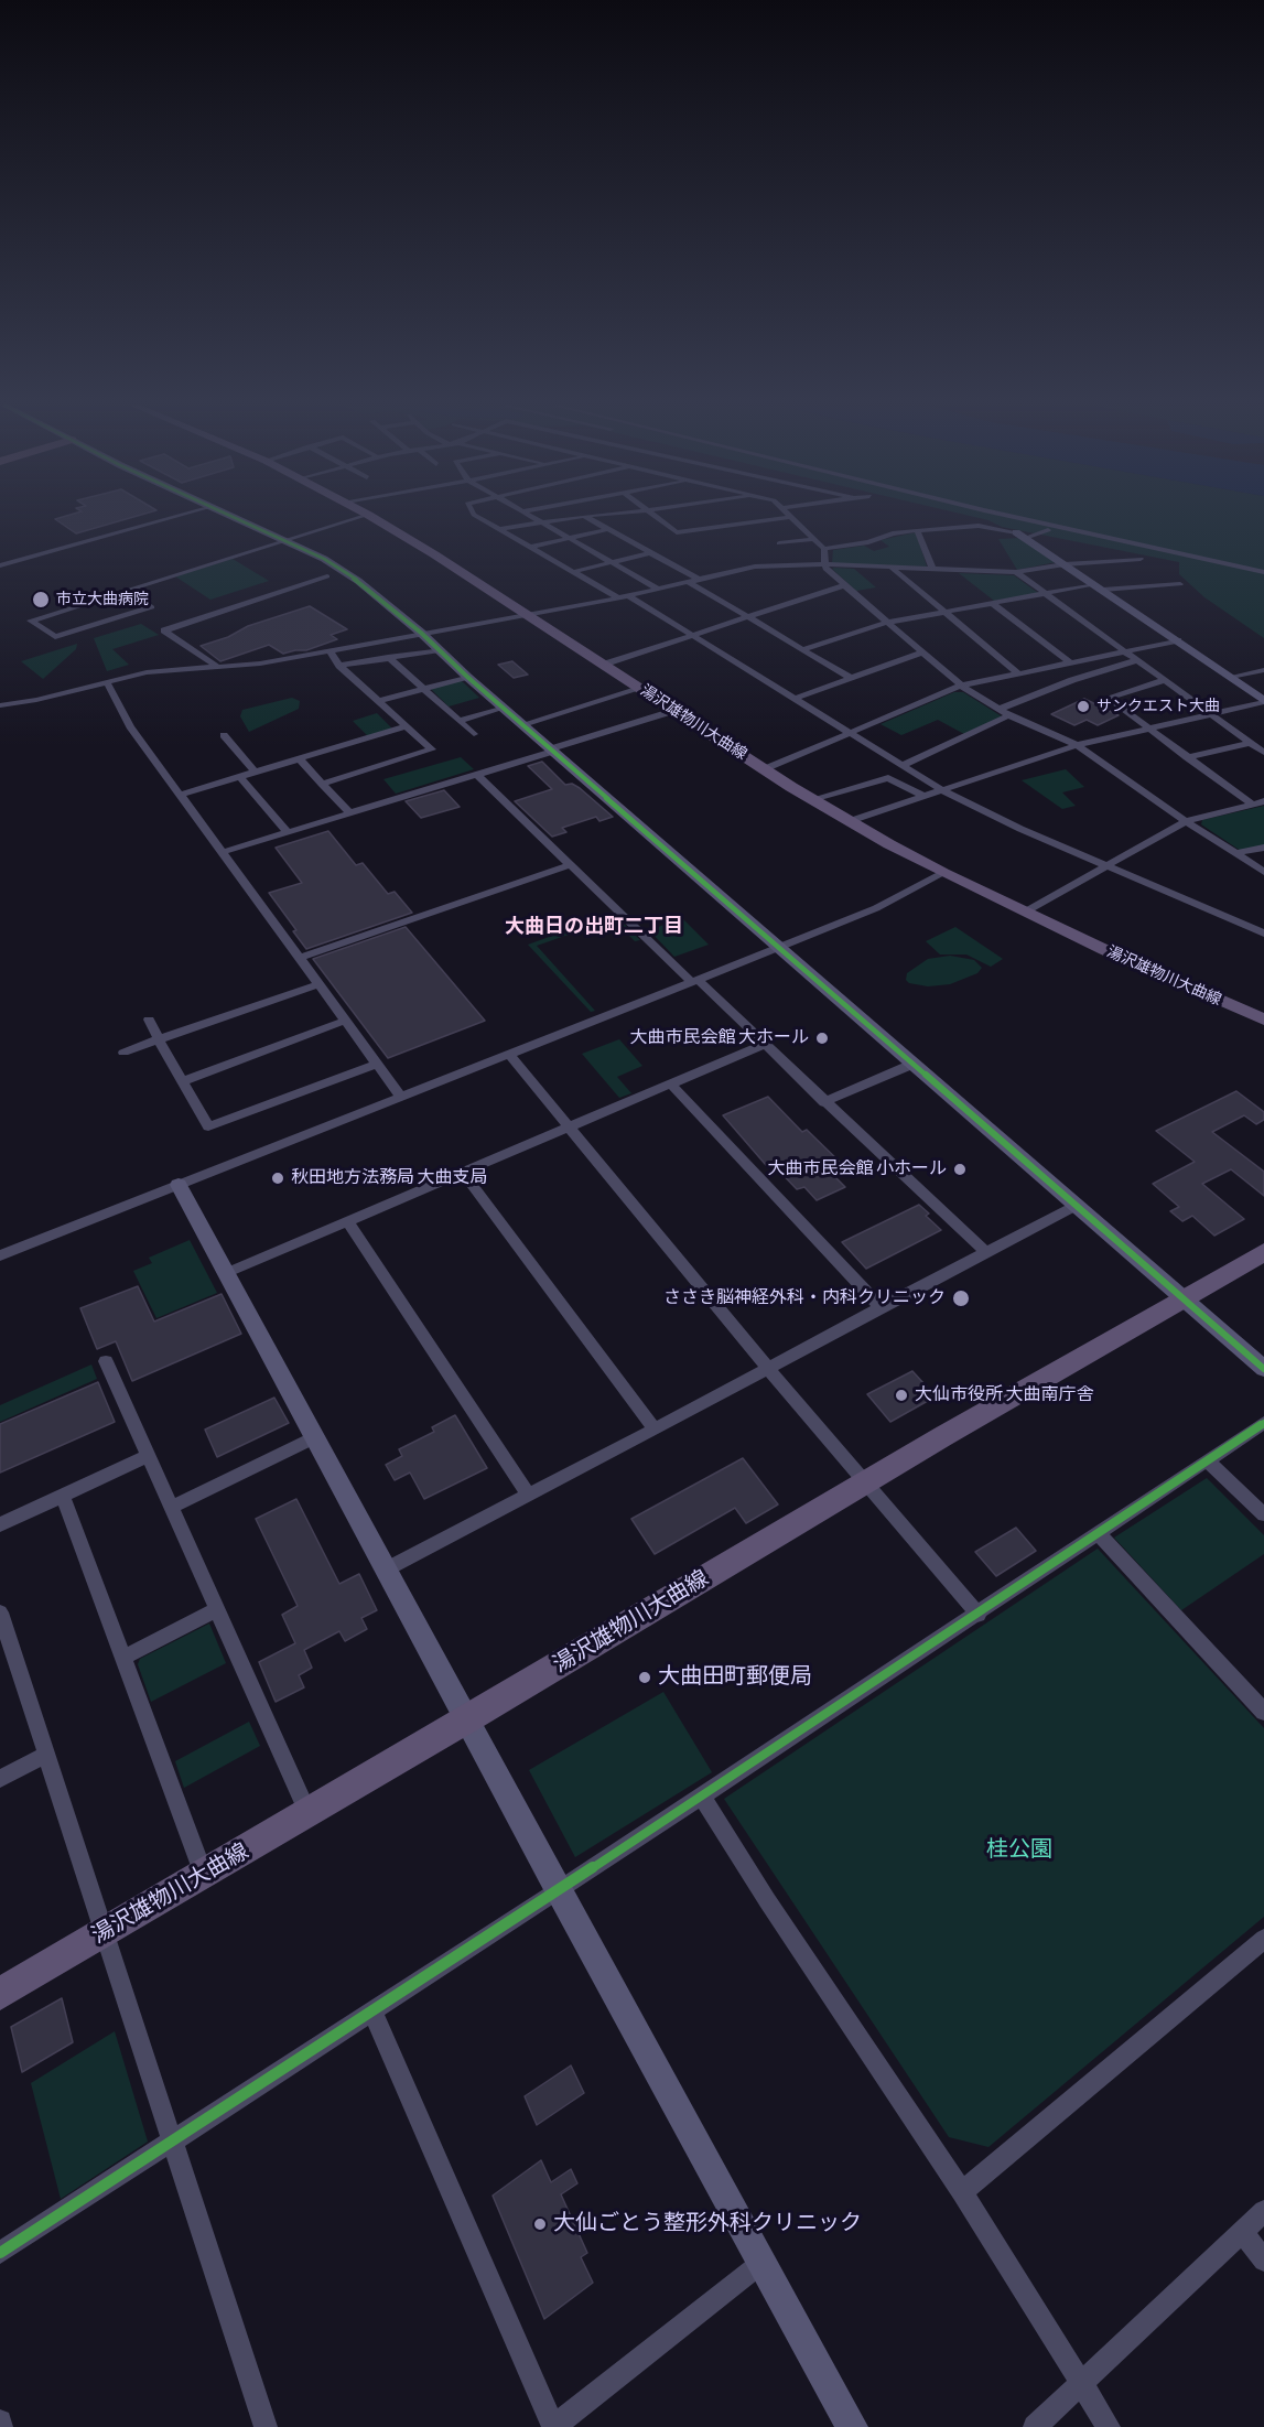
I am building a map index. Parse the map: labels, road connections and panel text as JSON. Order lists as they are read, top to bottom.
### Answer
{
  "streets": {
    "main road": ["湯沢雄物川大曲線"]
  },
  "districts": ["大曲日の出町二丁目"],
  "parks": ["桂公園"],
  "places": [
    "市立大曲病院",
    "サンクエスト大曲",
    "大曲市民会館 大ホール",
    "大曲市民会館 小ホール",
    "秋田地方法務局 大曲支局",
    "ささき脳神経外科・内科クリニック",
    "大仙市役所 大曲南庁舎",
    "大曲田町郵便局",
    "大仙ごとう整形外科クリニック"
  ]
}
